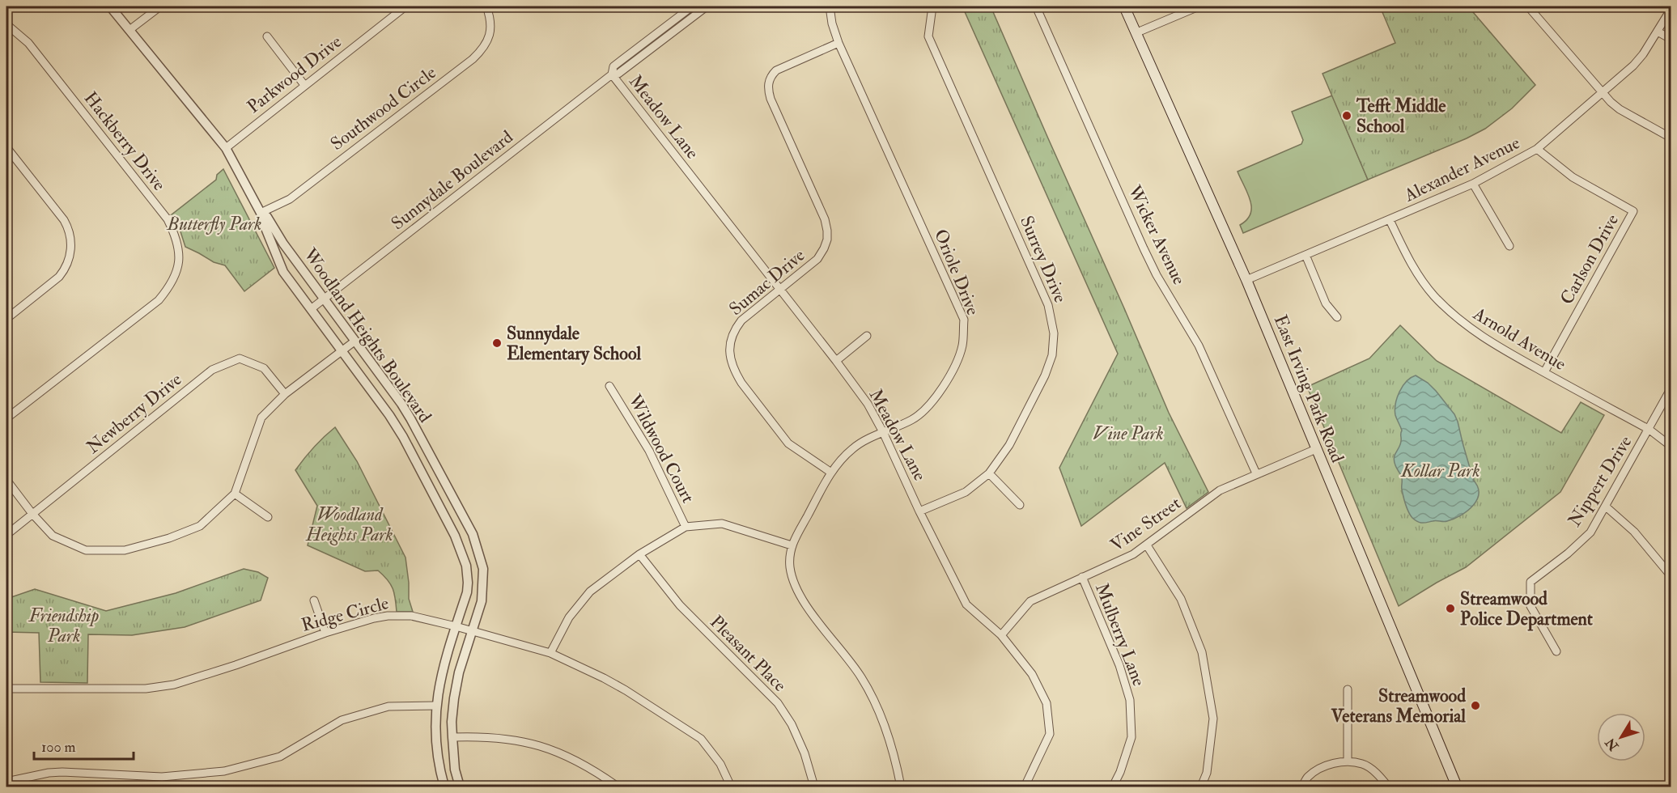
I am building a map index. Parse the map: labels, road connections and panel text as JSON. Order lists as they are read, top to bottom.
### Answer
{
  "streets": {
    "main road": ["East Irving Park Road"],
    "street": [
      "Parkwood Drive",
      "Southwood Circle",
      "Meadow Lane",
      "Hackberry Drive",
      "Alexander Avenue",
      "Sunnydale Boulevard",
      "Wicker Avenue",
      "Surrey Drive",
      "Carlson Drive",
      "Oriole Drive",
      "Sumac Drive",
      "Woodland Heights Boulevard",
      "Arnold Avenue",
      "Newberry Drive",
      "Wildwood Court",
      "Nippert Drive",
      "Vine Street",
      "Ridge Circle",
      "Mulberry Lane",
      "Pleasant Place"
    ]
  },
  "crossings": [
    ["Parkwood Drive", "Woodland Heights Boulevard"],
    ["Southwood Circle", "Woodland Heights Boulevard"],
    ["Meadow Lane", "Sunnydale Boulevard"],
    ["Meadow Lane", "Surrey Drive"],
    ["Meadow Lane", "Oriole Drive"],
    ["Meadow Lane", "Sumac Drive"],
    ["Meadow Lane", "Vine Street"],
    ["Alexander Avenue", "Carlson Drive"],
    ["Alexander Avenue", "Arnold Avenue"],
    ["Alexander Avenue", "East Irving Park Road"],
    ["Sunnydale Boulevard", "Woodland Heights Boulevard"],
    ["Wicker Avenue", "Vine Street"],
    ["Carlson Drive", "Arnold Avenue"],
    ["Oriole Drive", "Sumac Drive"],
    ["Woodland Heights Boulevard", "Ridge Circle"],
    ["Arnold Avenue", "Nippert Drive"],
    ["East Irving Park Road", "Vine Street"],
    ["Vine Street", "Mulberry Lane"]
  ],
  "parks": [
    "Butterfly Park",
    "Vine Park",
    "Kollar Park",
    "Woodland Heights Park",
    "Friendship Park"
  ],
  "places": [
    "Tefft Middle School",
    "Sunnydale Elementary School",
    "Streamwood Police Department",
    "Streamwood Veterans Memorial"
  ],
  "scale_bar": "100 m",
  "north": "bottom left"
}
